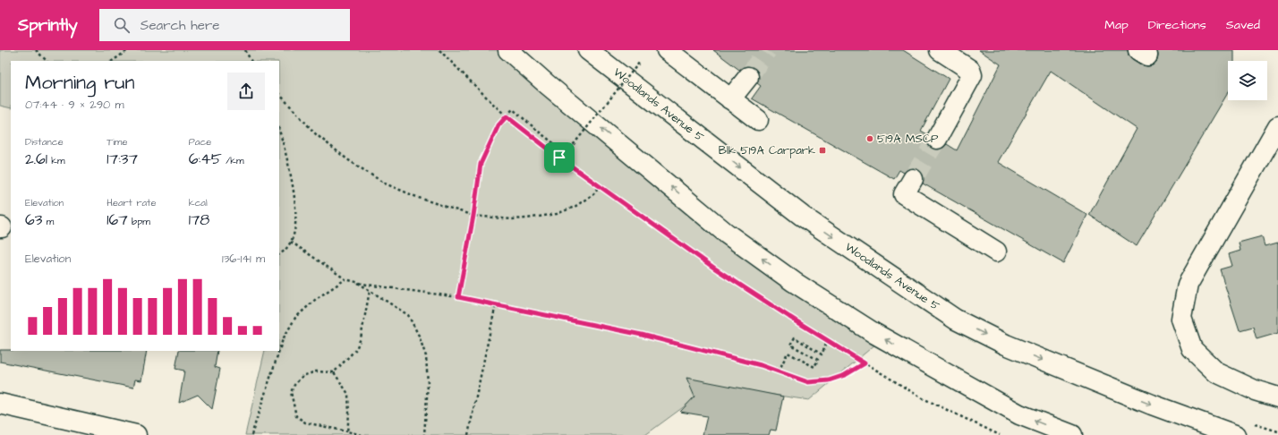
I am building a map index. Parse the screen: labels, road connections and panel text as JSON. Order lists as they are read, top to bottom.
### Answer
{
  "streets": {
    "main road": ["Woodlands Avenue 5"]
  },
  "places": {
    "other": ["519A MSCP"],
    "transit": ["Blk 519A Carpark"]
  },
  "page": {
    "header": "Sprintly",
    "search": "Search here",
    "nav": ["Map", "Directions", "Saved"],
    "heading": ["Morning run", "07:44 · 9 × 290 m"],
    "stats": [
      ["Distance", "2.61 km"],
      ["Time", "17:37"],
      ["Pace", "6:45 /km"],
      ["Elevation", "63 m"],
      ["Heart rate", "167 bpm"],
      ["kcal", "178"]
    ],
    "chart": ["Elevation", "136–141 m"]
  }
}
